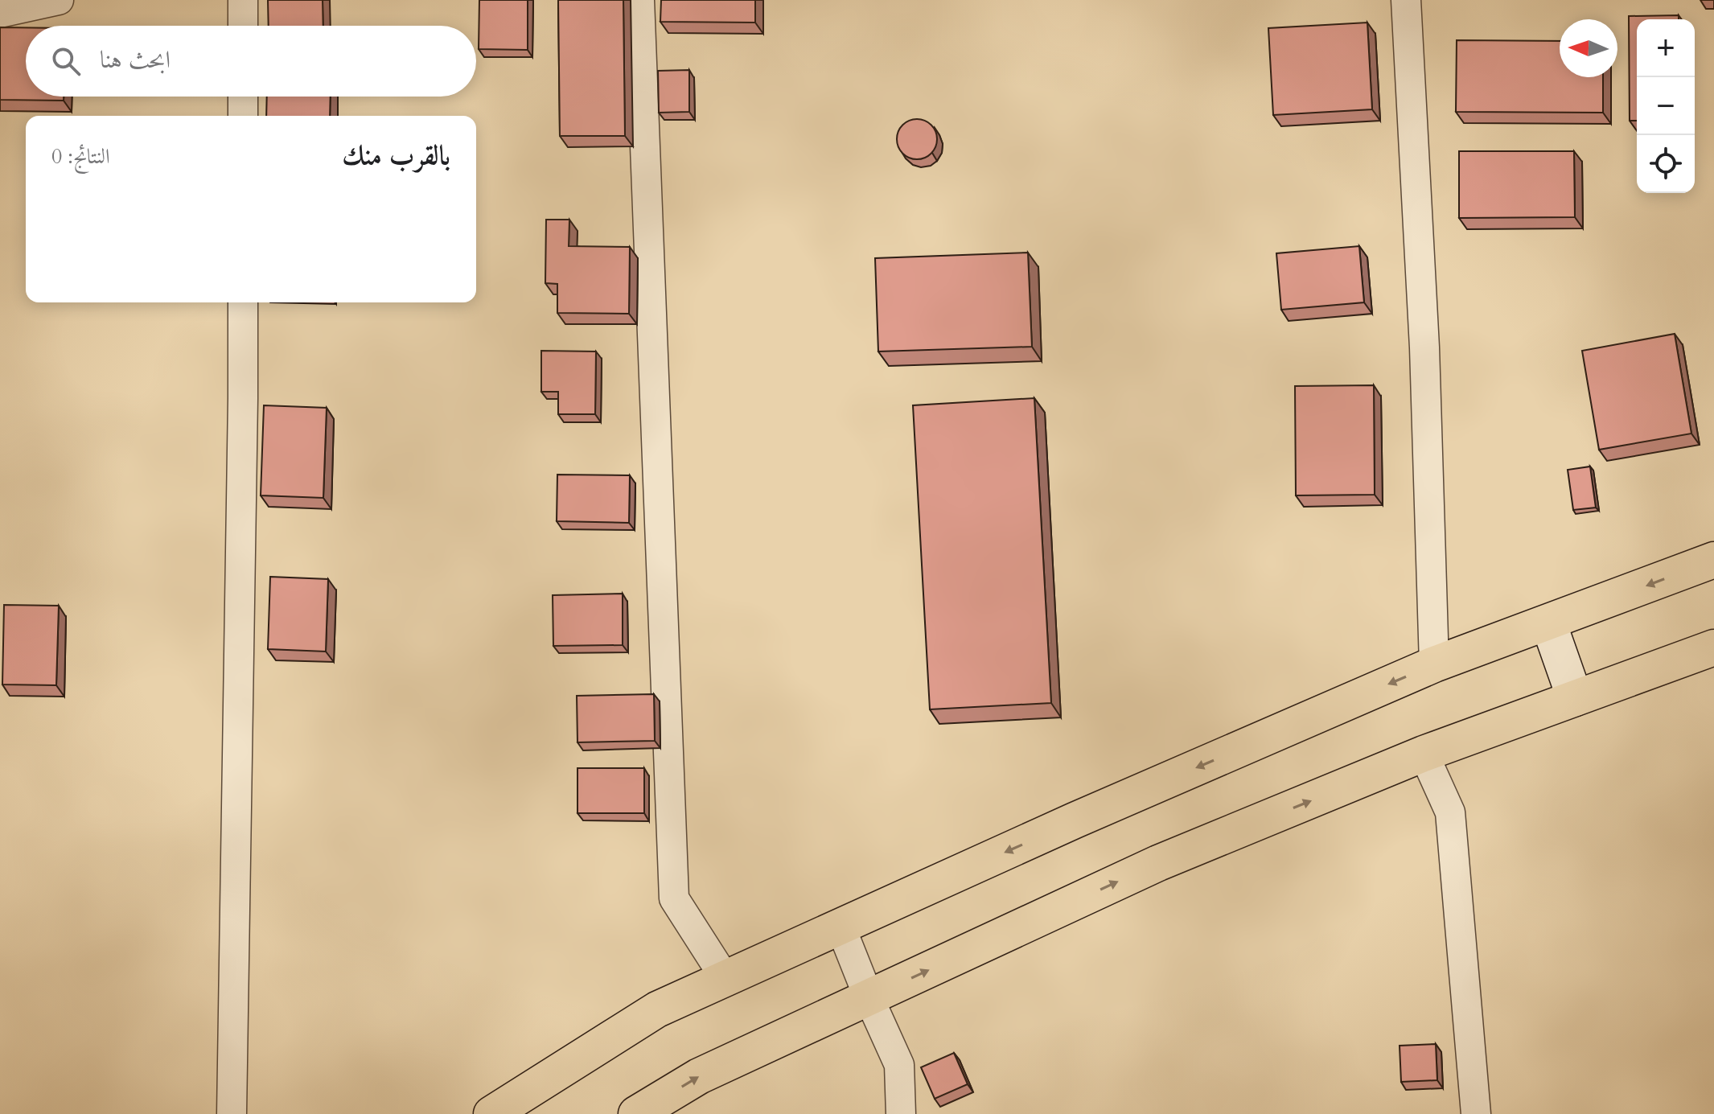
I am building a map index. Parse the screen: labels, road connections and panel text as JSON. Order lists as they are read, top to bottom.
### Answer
{
  "north": "left",
  "page": {
    "map_buttons": ["+", "−"],
    "search": "ابحث هنا",
    "heading": ["بالقرب منك", "النتائج: 0"]
  }
}
